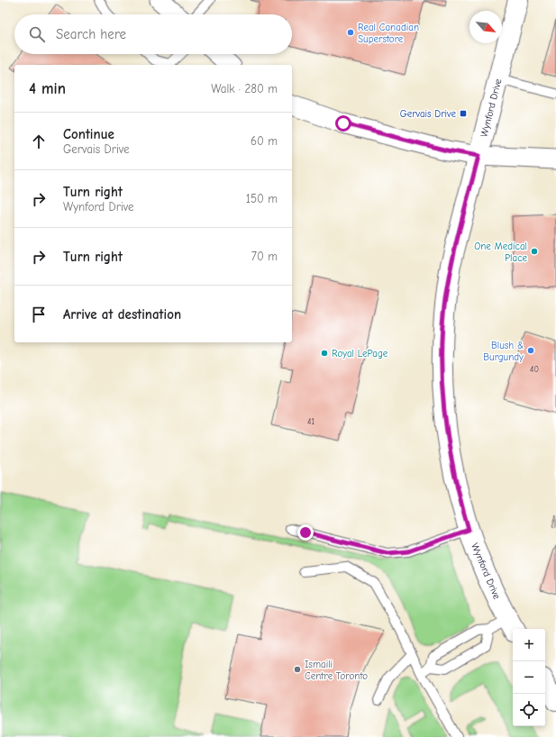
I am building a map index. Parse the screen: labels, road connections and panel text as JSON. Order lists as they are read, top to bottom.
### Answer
{
  "streets": {
    "street": ["Wynford Drive"]
  },
  "places": {
    "other": [
      "Real Canadian Superstore",
      "One Medical Place",
      "Blush & Burgundy",
      "Royal LePage",
      "Ismaili Centre Toronto"
    ],
    "transit": ["Gervais Drive"]
  },
  "house_numbers": ["40", "41"],
  "north": "bottom right",
  "page": {
    "search": "Search here",
    "heading": ["4 min", "Walk · 280 m"],
    "list": [
      ["Continue", "Gervais Drive", "60 m"],
      ["Turn right", "Wynford Drive", "150 m"],
      ["Turn right", "70 m"],
      "Arrive at destination"
    ],
    "map_buttons": ["+", "−"]
  }
}
